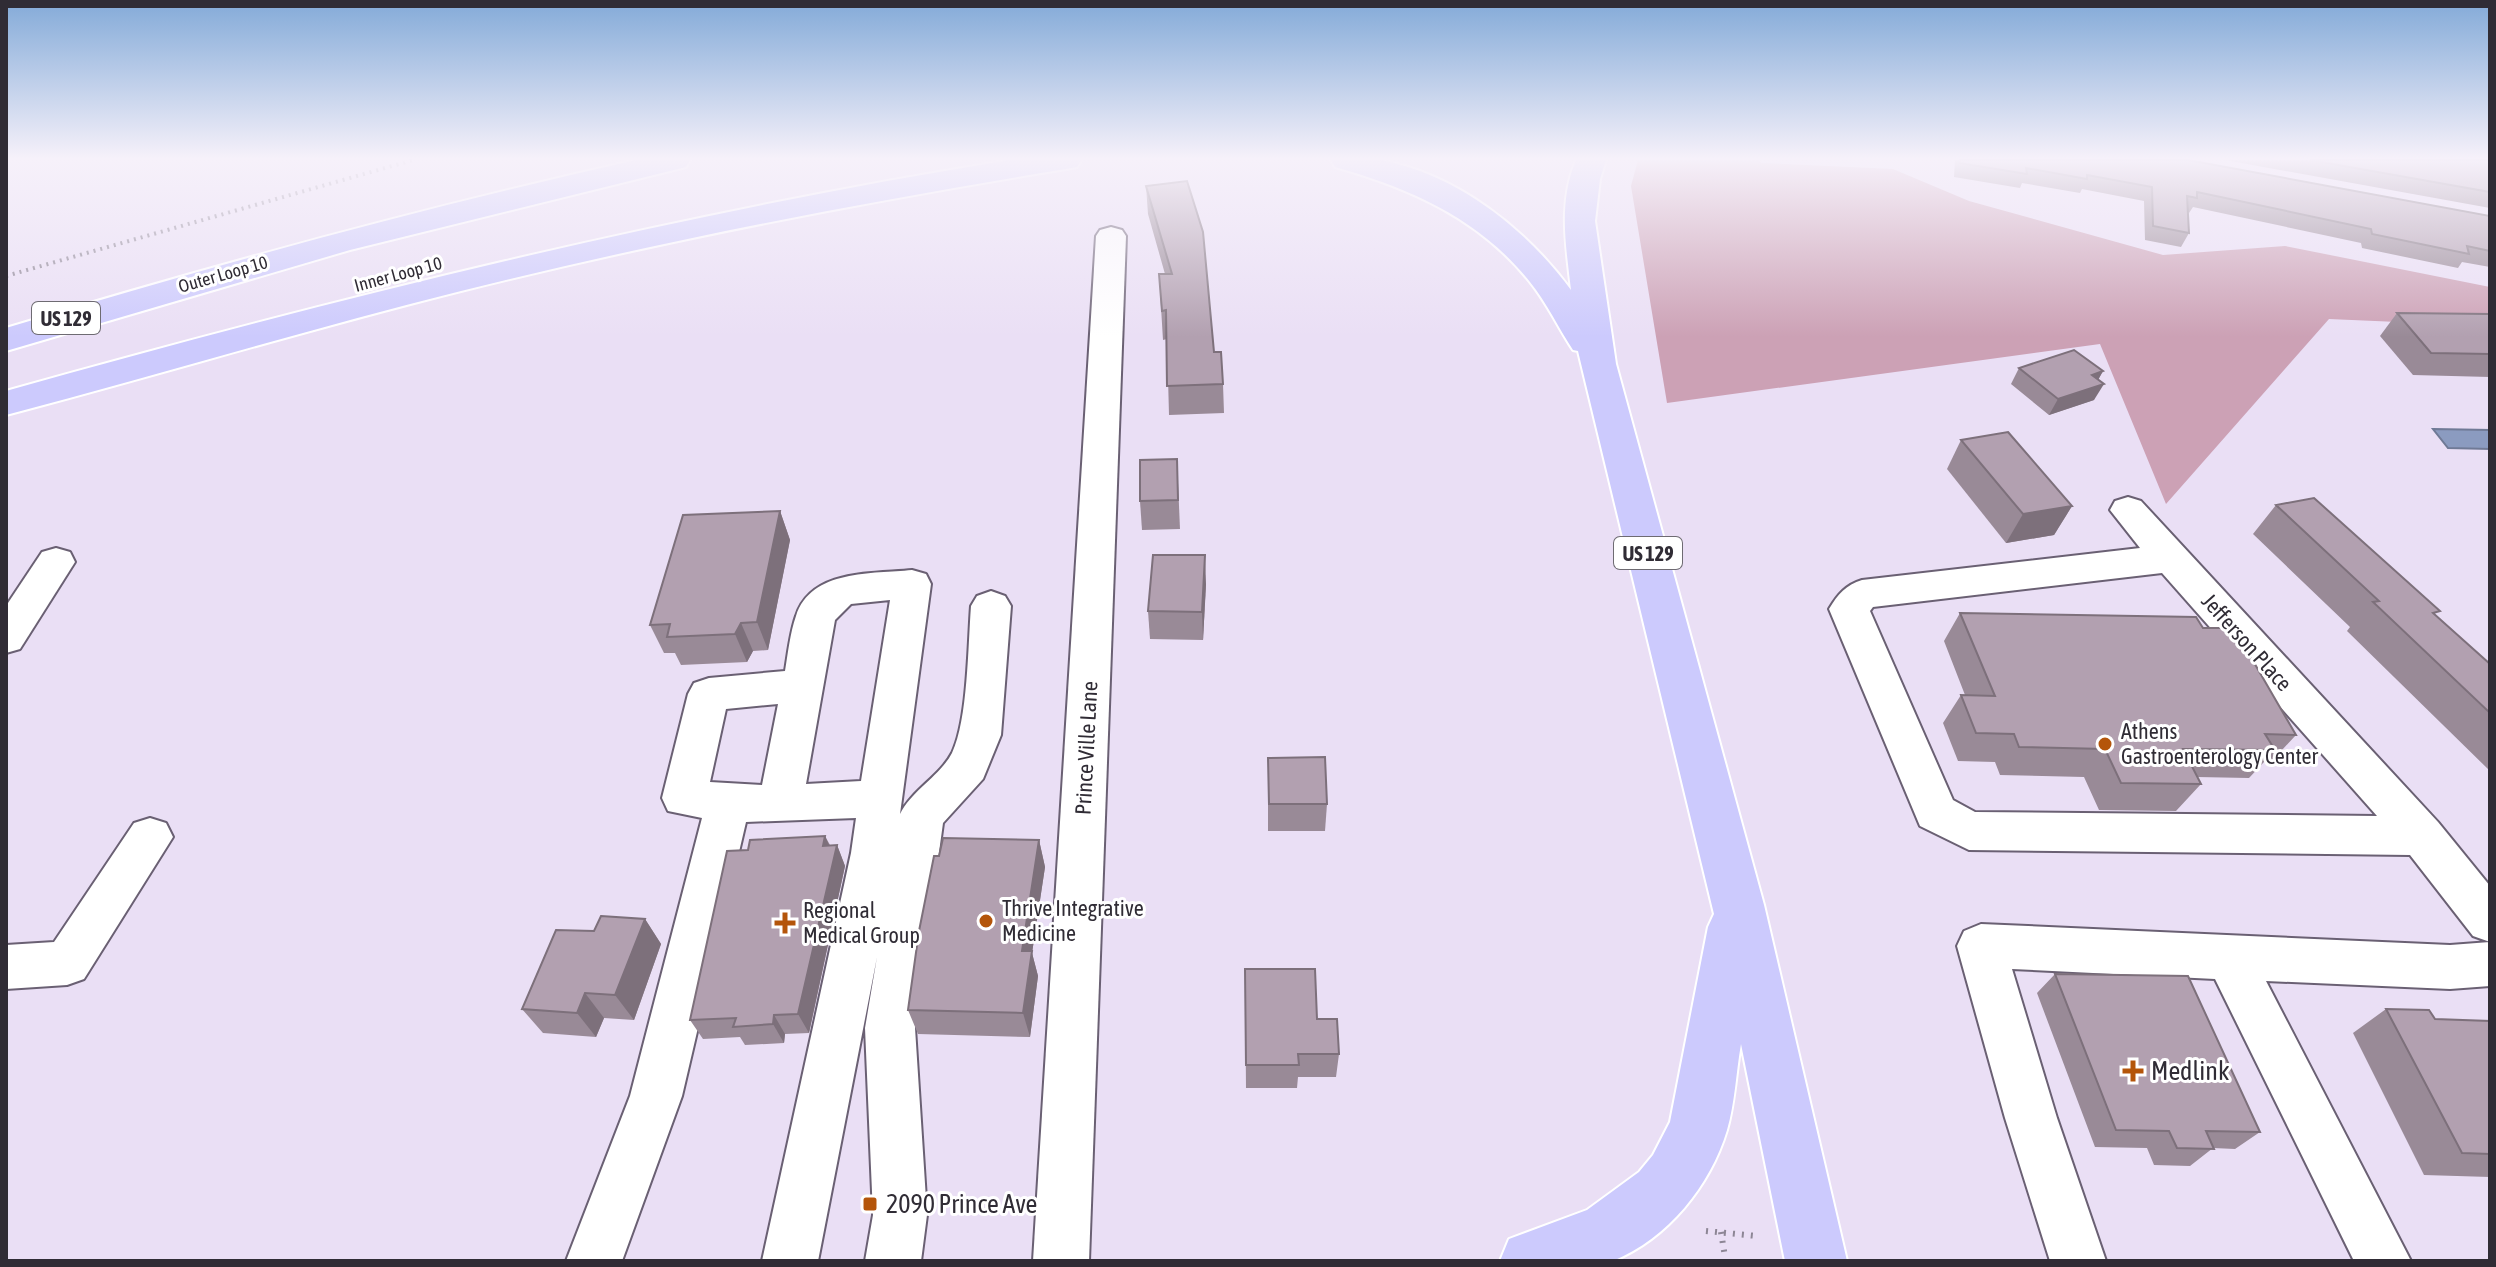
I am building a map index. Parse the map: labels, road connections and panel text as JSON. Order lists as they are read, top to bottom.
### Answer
{
  "streets": {
    "highway": ["Outer Loop 10", "Inner Loop 10", "US 129"],
    "street": ["Jefferson Place", "Prince Ville Lane"]
  },
  "crossings": [
    ["Outer Loop 10", "US 129"]
  ],
  "places": {
    "other": ["Athens Gastroenterology Center", "Thrive Integrative Medicine"],
    "health": ["Regional Medical Group", "Medlink"],
    "transit": ["2090 Prince Ave"]
  }
}
